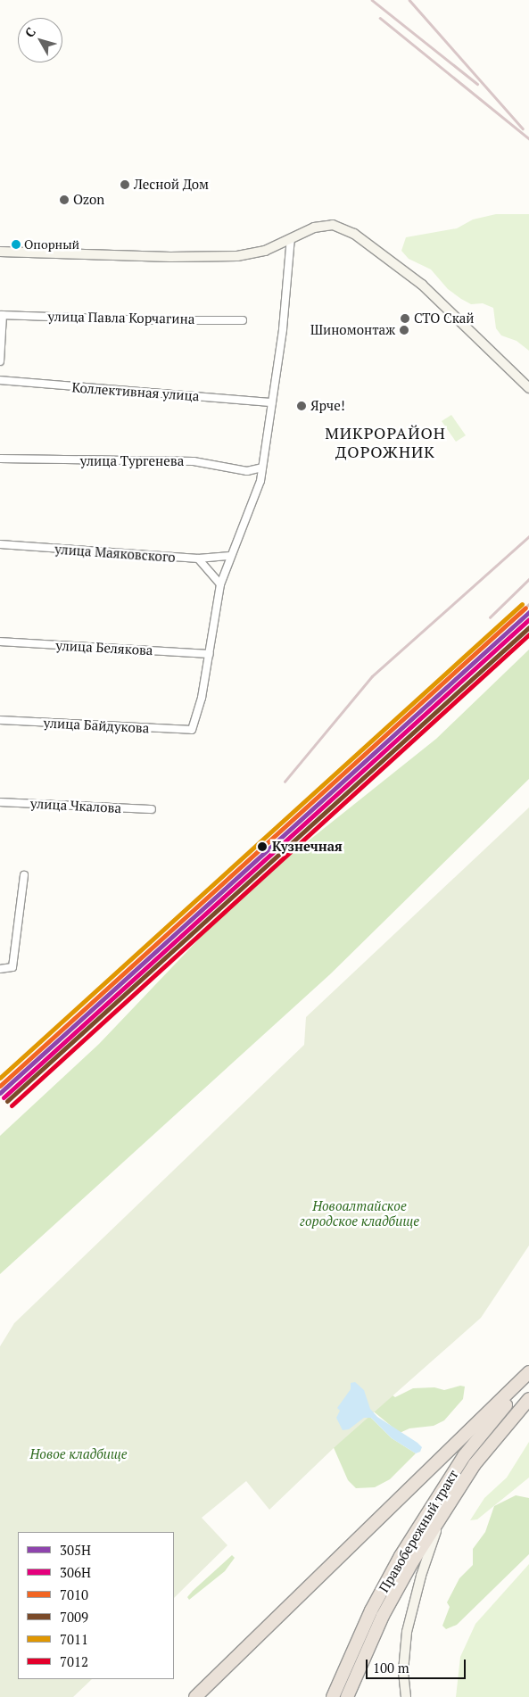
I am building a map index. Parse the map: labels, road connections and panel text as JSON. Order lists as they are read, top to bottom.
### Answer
{
  "streets": {
    "highway": ["Правобережный тракт"],
    "street": [
      "улица Павла Корчагина",
      "Коллективная улица",
      "улица Тургенева",
      "улица Маяковского",
      "улица Белякова",
      "улица Байдукова",
      "улица Чкалова"
    ]
  },
  "crossings": [
    ["улица Белякова", "улица Байдукова"]
  ],
  "districts": ["МИКРОРАЙОН ДОРОЖНИК"],
  "parks": ["Новоалтайское городское кладбище", "Новое кладбище"],
  "places": [
    "Лесной Дом",
    "Ozon",
    "Опорный",
    "СТО Скай",
    "Шиномонтаж",
    "Ярче!",
    "Кузнечная"
  ],
  "lines": [
    "transit line 7011",
    "transit line 7010",
    "transit line 305Н",
    "transit line 306Н",
    "transit line 7009",
    "transit line 7012"
  ],
  "legend": [
    "305Н",
    "306Н",
    "7010",
    "7009",
    "7011",
    "7012"
  ],
  "scale_bar": "100 m",
  "north": "top left"
}
